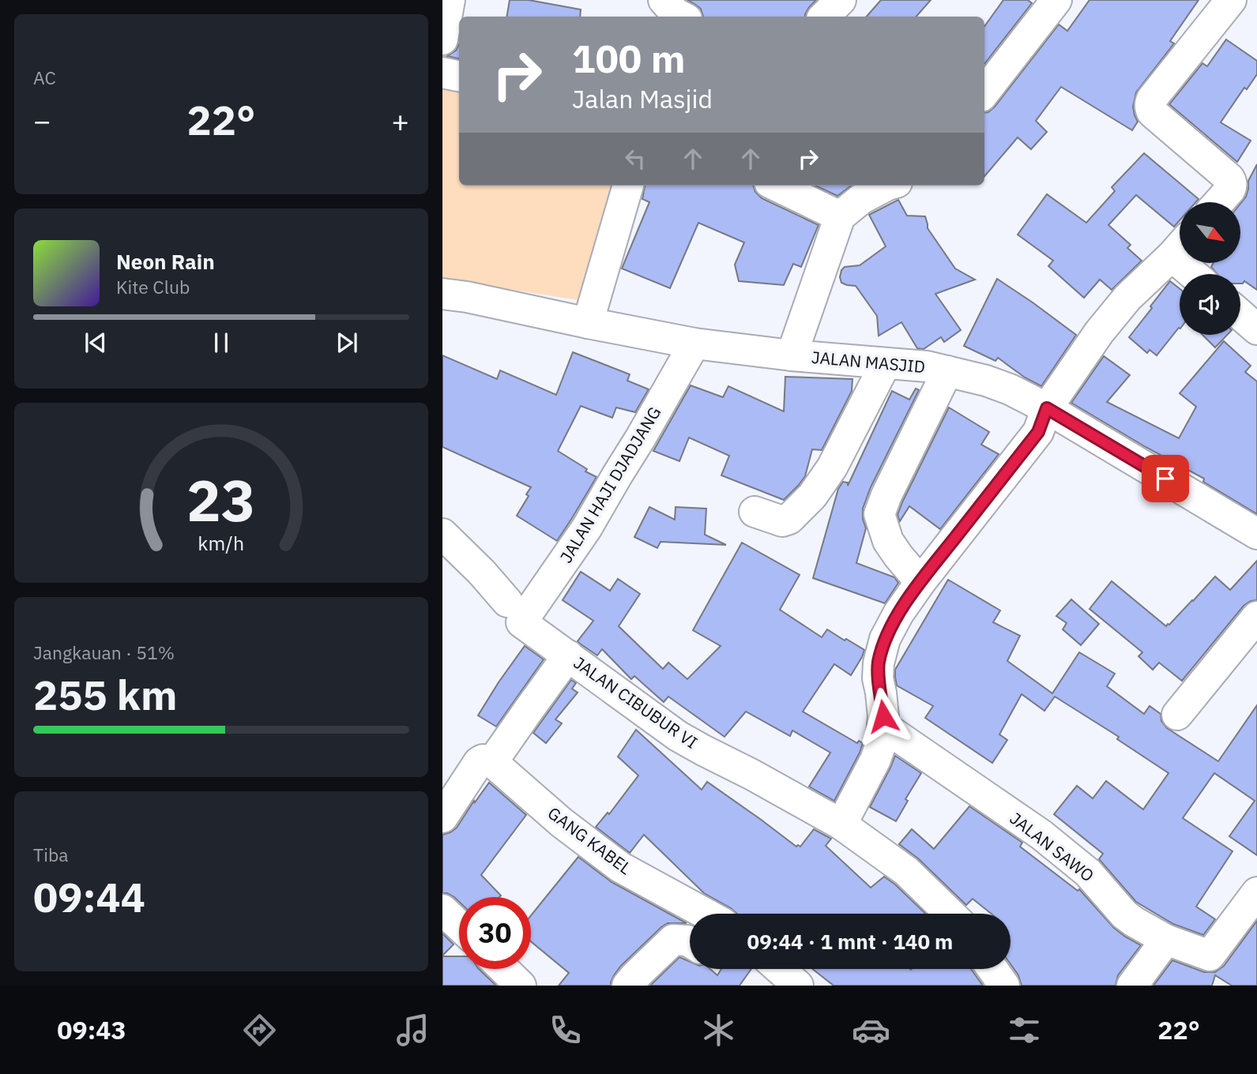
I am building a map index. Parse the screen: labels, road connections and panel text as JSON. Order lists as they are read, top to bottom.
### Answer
{
  "streets": {
    "street": [
      "JALAN MASJID",
      "JALAN HAJI DJADJANG",
      "JALAN CIBUBUR VI",
      "GANG KABEL",
      "JALAN SAWO"
    ]
  },
  "crossings": [
    ["JALAN MASJID", "JALAN HAJI DJADJANG"],
    ["JALAN HAJI DJADJANG", "JALAN CIBUBUR VI"]
  ],
  "north": "bottom right",
  "page": {
    "tile": [
      "AC",
      ["Jangkauan · 51%", "255 km"],
      ["Tiba", "09:44"]
    ],
    "turn": ["100 m", "Jalan Masjid"],
    "heat": ["−", "22°", "+"],
    "song": ["Neon Rain", "Kite Club"],
    "limit": "30",
    "trip": "09:44 · 1 mnt · 140 m",
    "tabs": ["09:43", "22°"],
    "gauge": ["23", "km/h"]
  }
}
